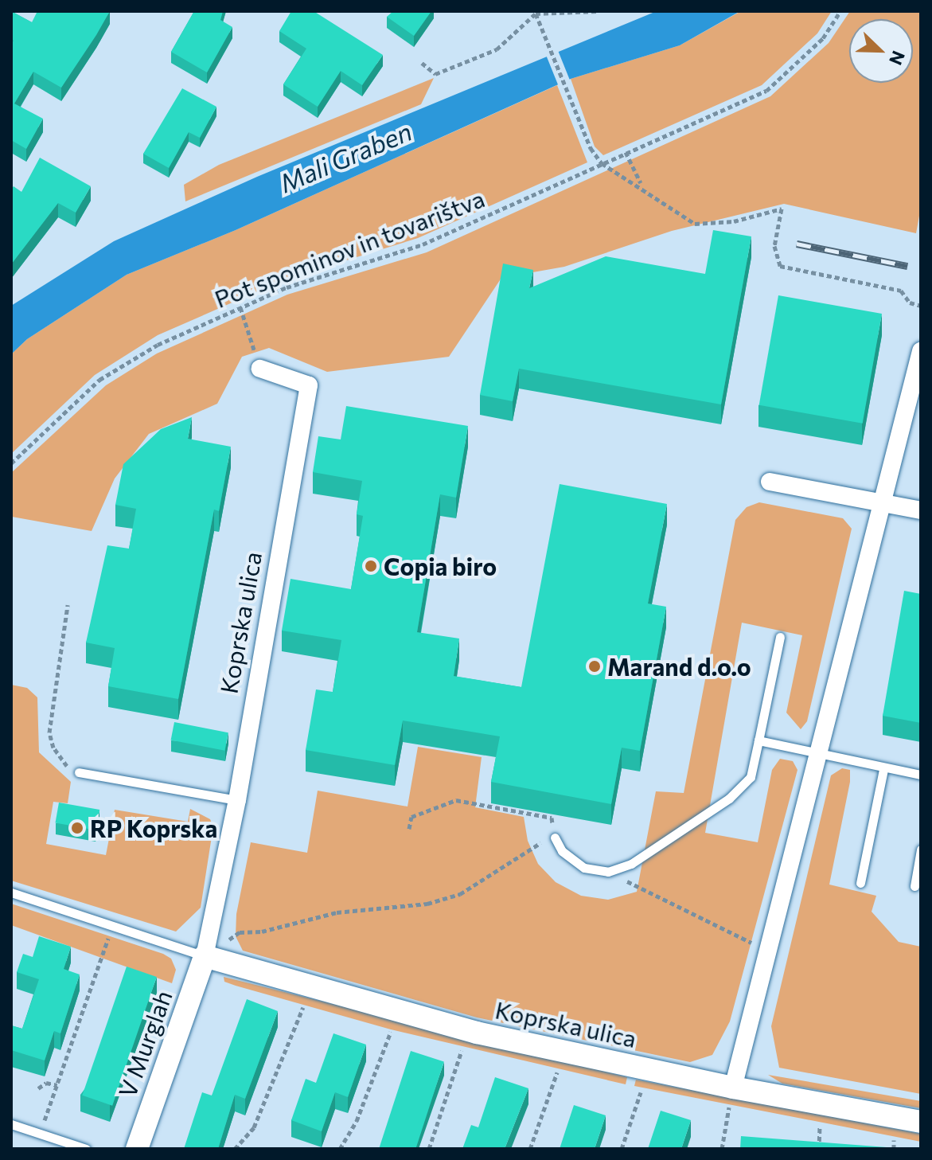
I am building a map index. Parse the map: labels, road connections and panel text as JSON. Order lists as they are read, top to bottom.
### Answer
{
  "streets": {
    "street": ["Koprska ulica", "V Murglah"],
    "path": ["Pot spominov in tovarištva"]
  },
  "crossings": [
    ["Koprska ulica", "V Murglah"]
  ],
  "water": ["Mali Graben"],
  "places": ["Copia biro", "Marand d.o.o", "RP Koprska"],
  "north": "bottom right"
}
